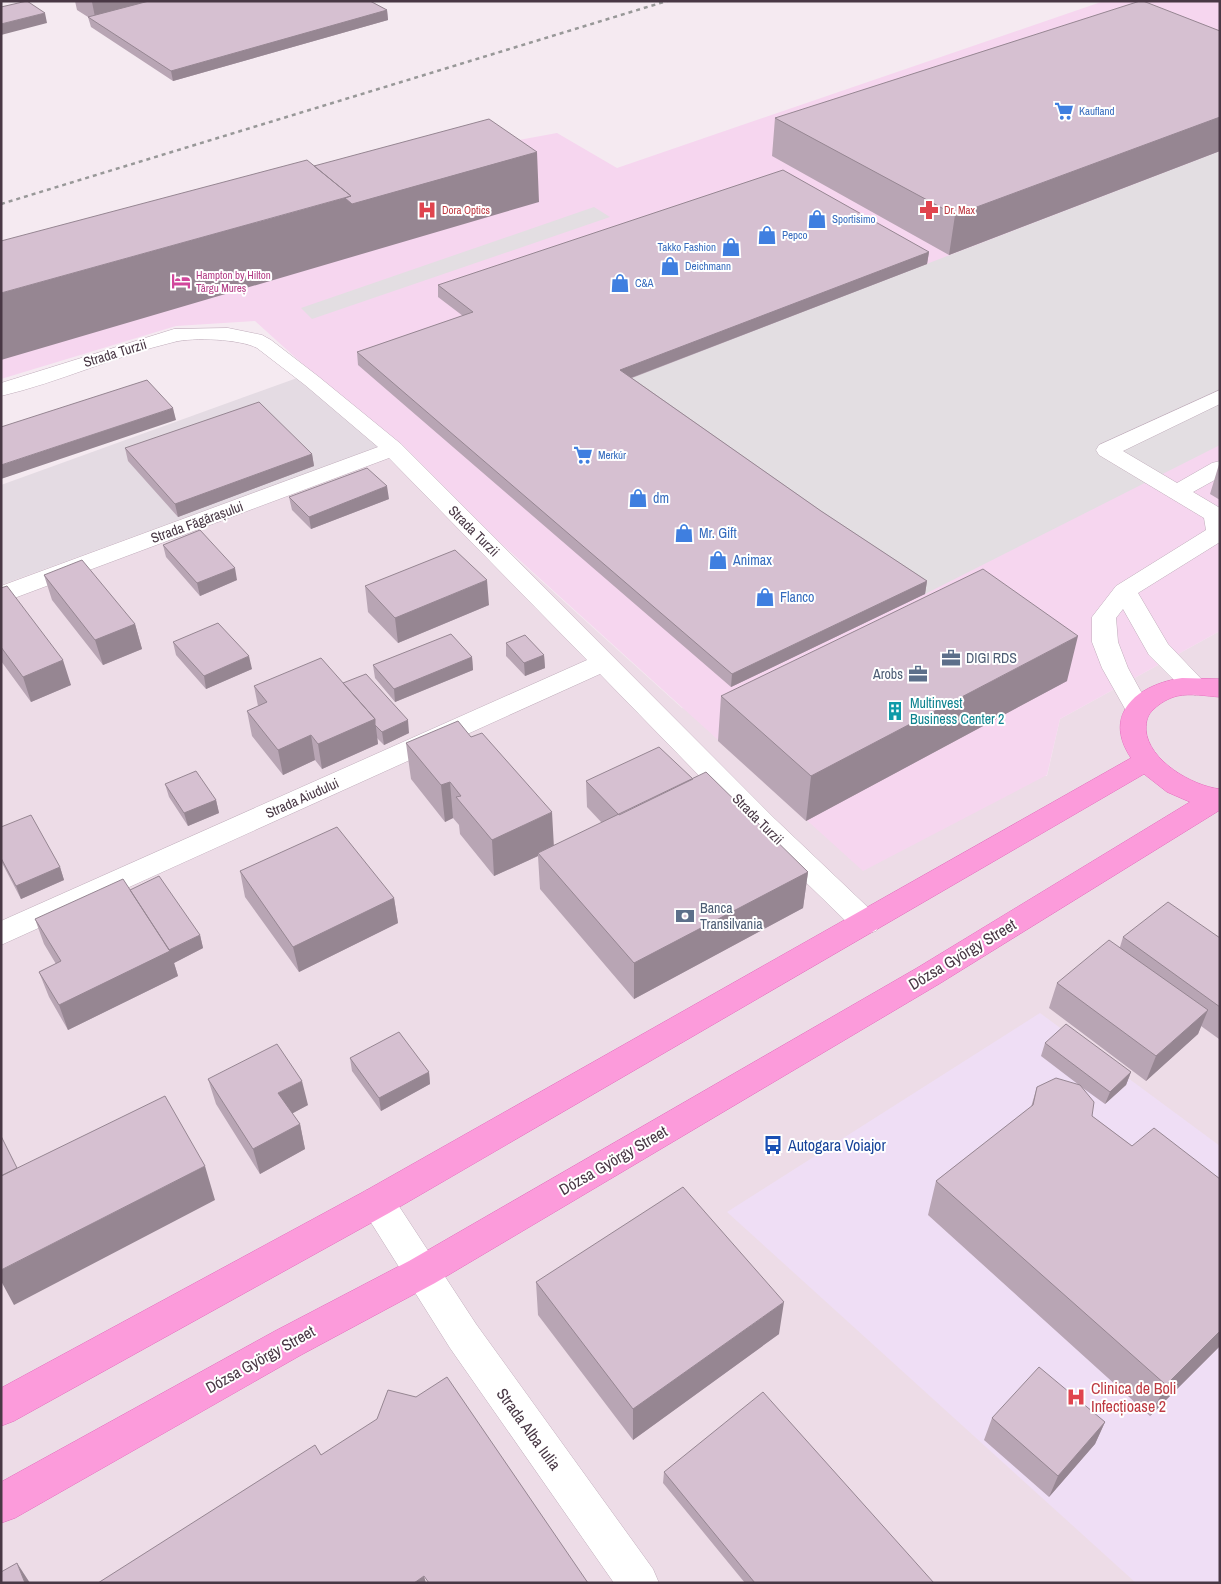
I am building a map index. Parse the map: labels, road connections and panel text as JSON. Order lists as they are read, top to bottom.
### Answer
{
  "streets": {
    "main road": ["Dózsa György Street"],
    "street": [
      "Strada Turzii",
      "Strada Făgărașului",
      "Strada Aiudului",
      "Strada Alba Iulia"
    ]
  },
  "crossings": [
    ["Strada Turzii", "Strada Făgărașului"],
    ["Strada Turzii", "Strada Aiudului"],
    ["Dózsa György Street", "Strada Alba Iulia"]
  ],
  "places": {
    "supermarket": ["Kaufland", "Merkúr"],
    "hospital": ["Dora Optics", "Clinica de Boli Infecțioase 2"],
    "pharmacy": ["Dr. Max"],
    "shop": [
      "Sportisimo",
      "Pepco",
      "Takko Fashion",
      "Deichmann",
      "C&A",
      "dm",
      "Mr. Gift",
      "Animax",
      "Flanco"
    ],
    "hotel": ["Hampton by Hilton Târgu Mureș"],
    "office": ["DIGI RDS", "Arobs"],
    "building": ["Multinvest Business Center 2"],
    "bank": ["Banca Transilvania"],
    "bus stop": ["Autogara Voiajor"]
  }
}
